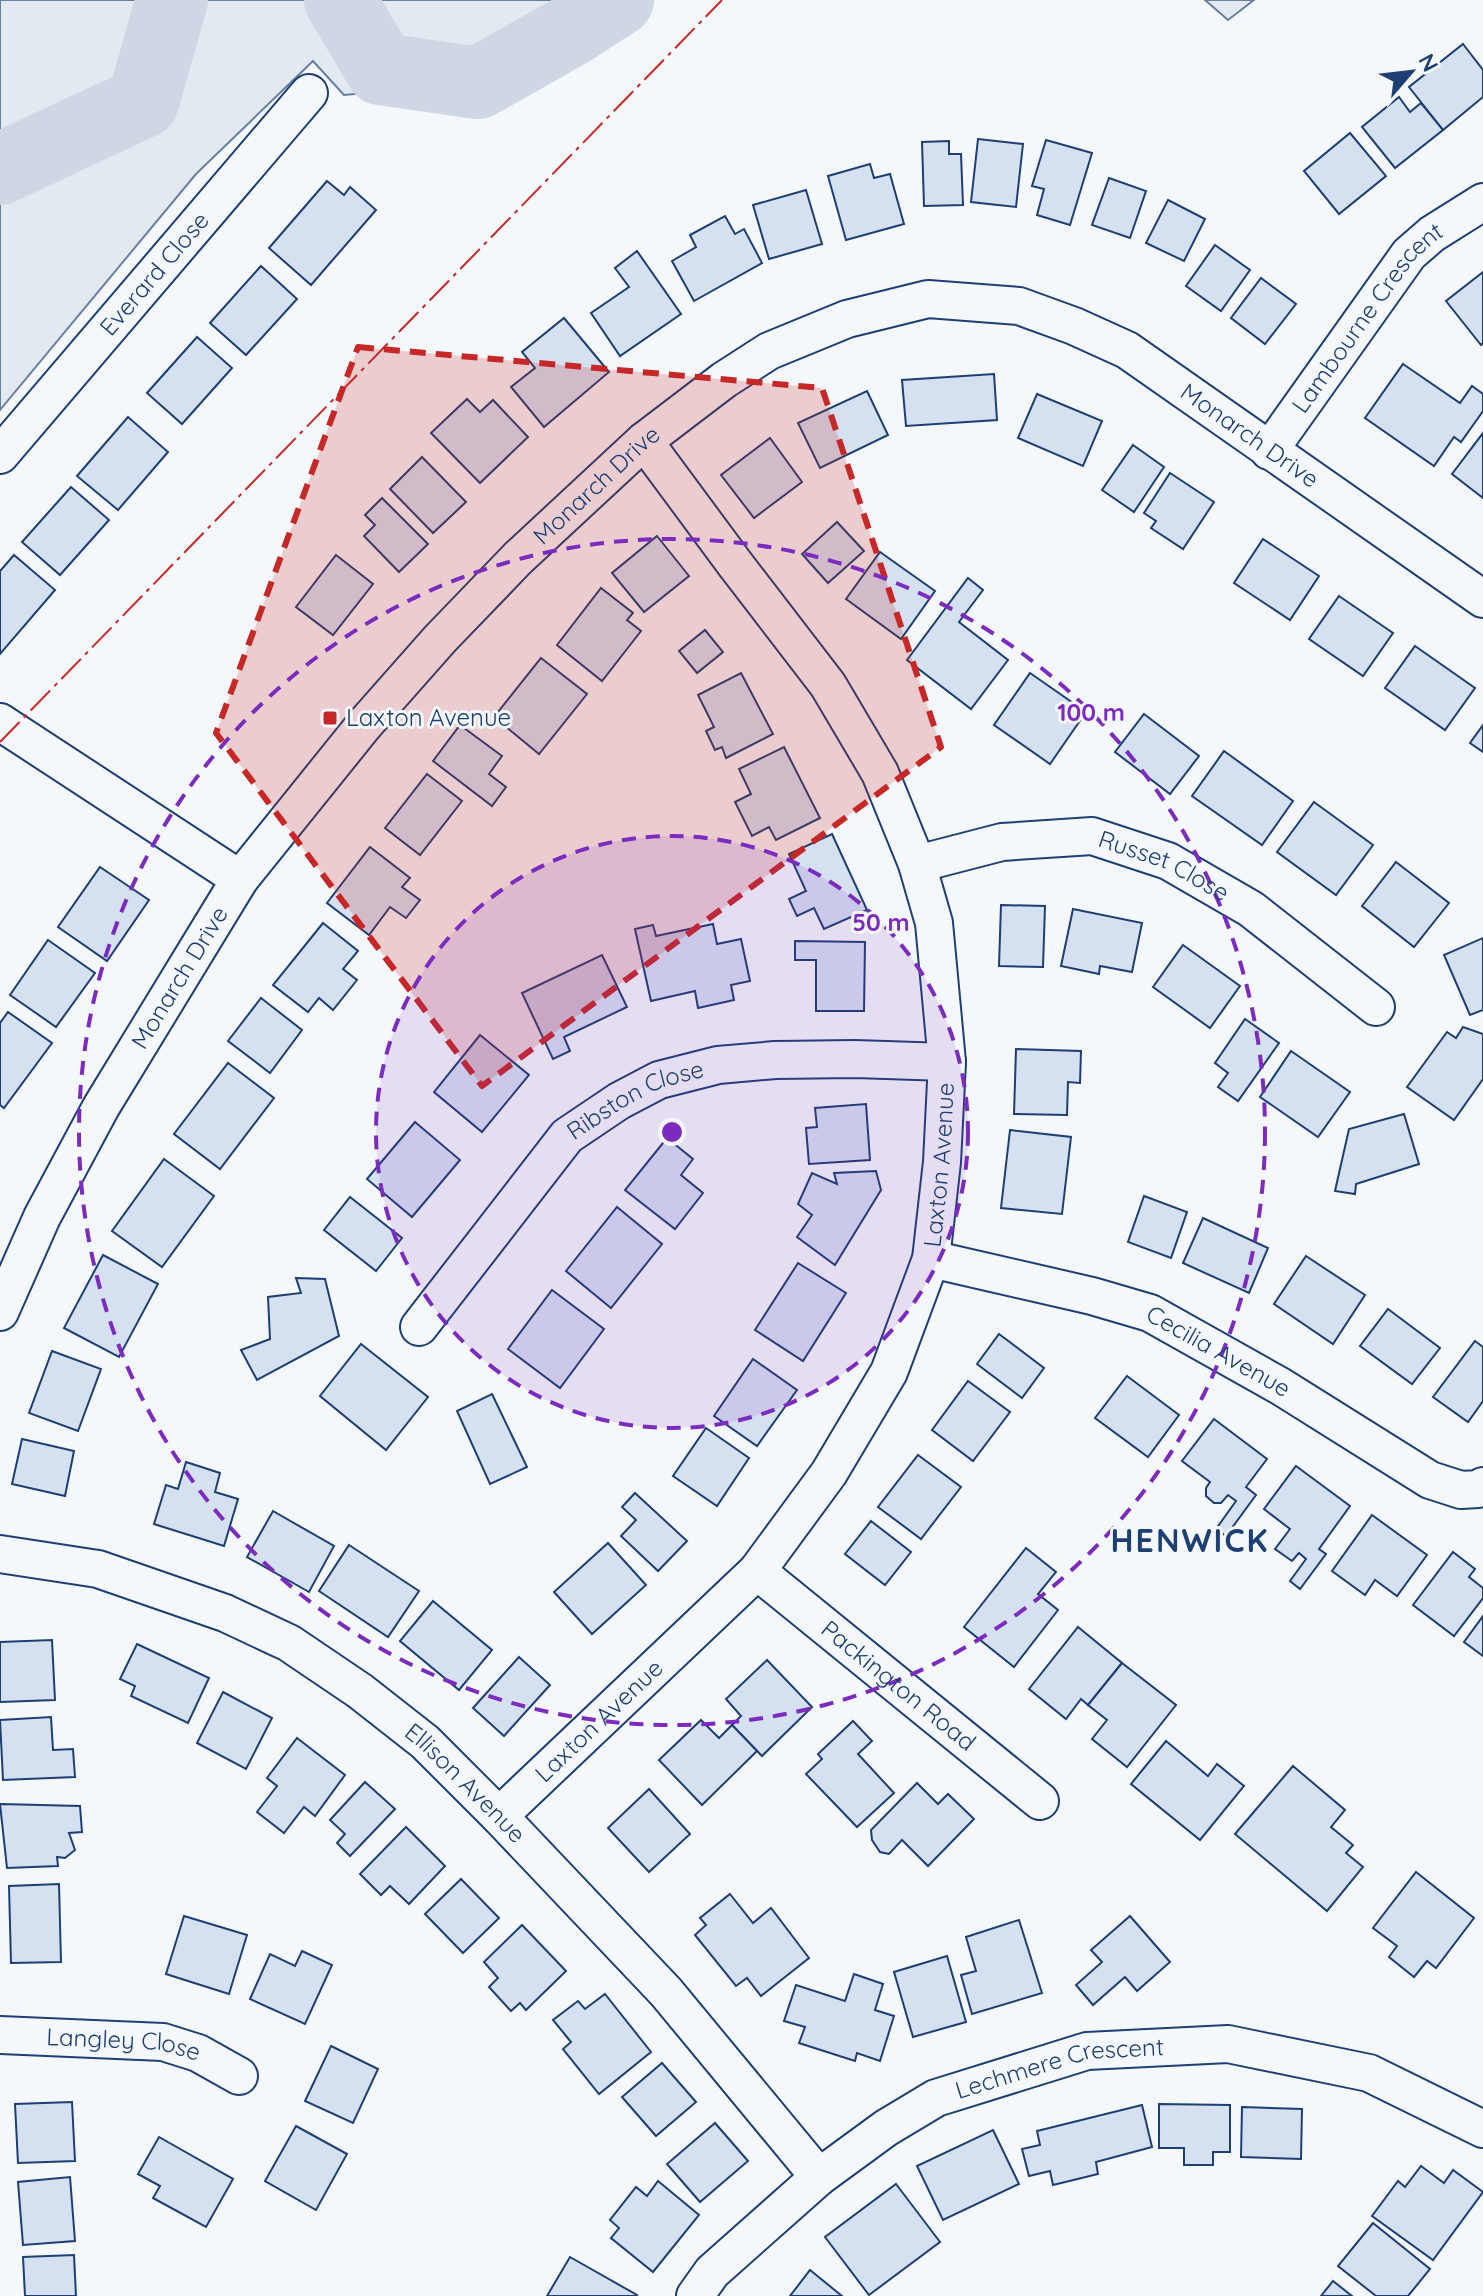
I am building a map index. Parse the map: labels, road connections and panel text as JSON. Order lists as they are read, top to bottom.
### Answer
{
  "streets": {
    "street": [
      "Everard Close",
      "Lambourne Crescent",
      "Monarch Drive",
      "Russet Close",
      "Ribston Close",
      "Laxton Avenue",
      "Cecilia Avenue",
      "Packington Road",
      "Ellison Avenue",
      "Langley Close",
      "Lechmere Crescent"
    ]
  },
  "crossings": [
    ["Lambourne Crescent", "Monarch Drive"],
    ["Monarch Drive", "Laxton Avenue"],
    ["Russet Close", "Laxton Avenue"],
    ["Ribston Close", "Laxton Avenue"],
    ["Laxton Avenue", "Cecilia Avenue"],
    ["Laxton Avenue", "Packington Road"],
    ["Laxton Avenue", "Ellison Avenue"],
    ["Ellison Avenue", "Lechmere Crescent"]
  ],
  "districts": ["HENWICK"],
  "places": {
    "transit": ["Laxton Avenue"]
  },
  "north": "top right",
  "rings": ["100 m", "50 m"]
}
